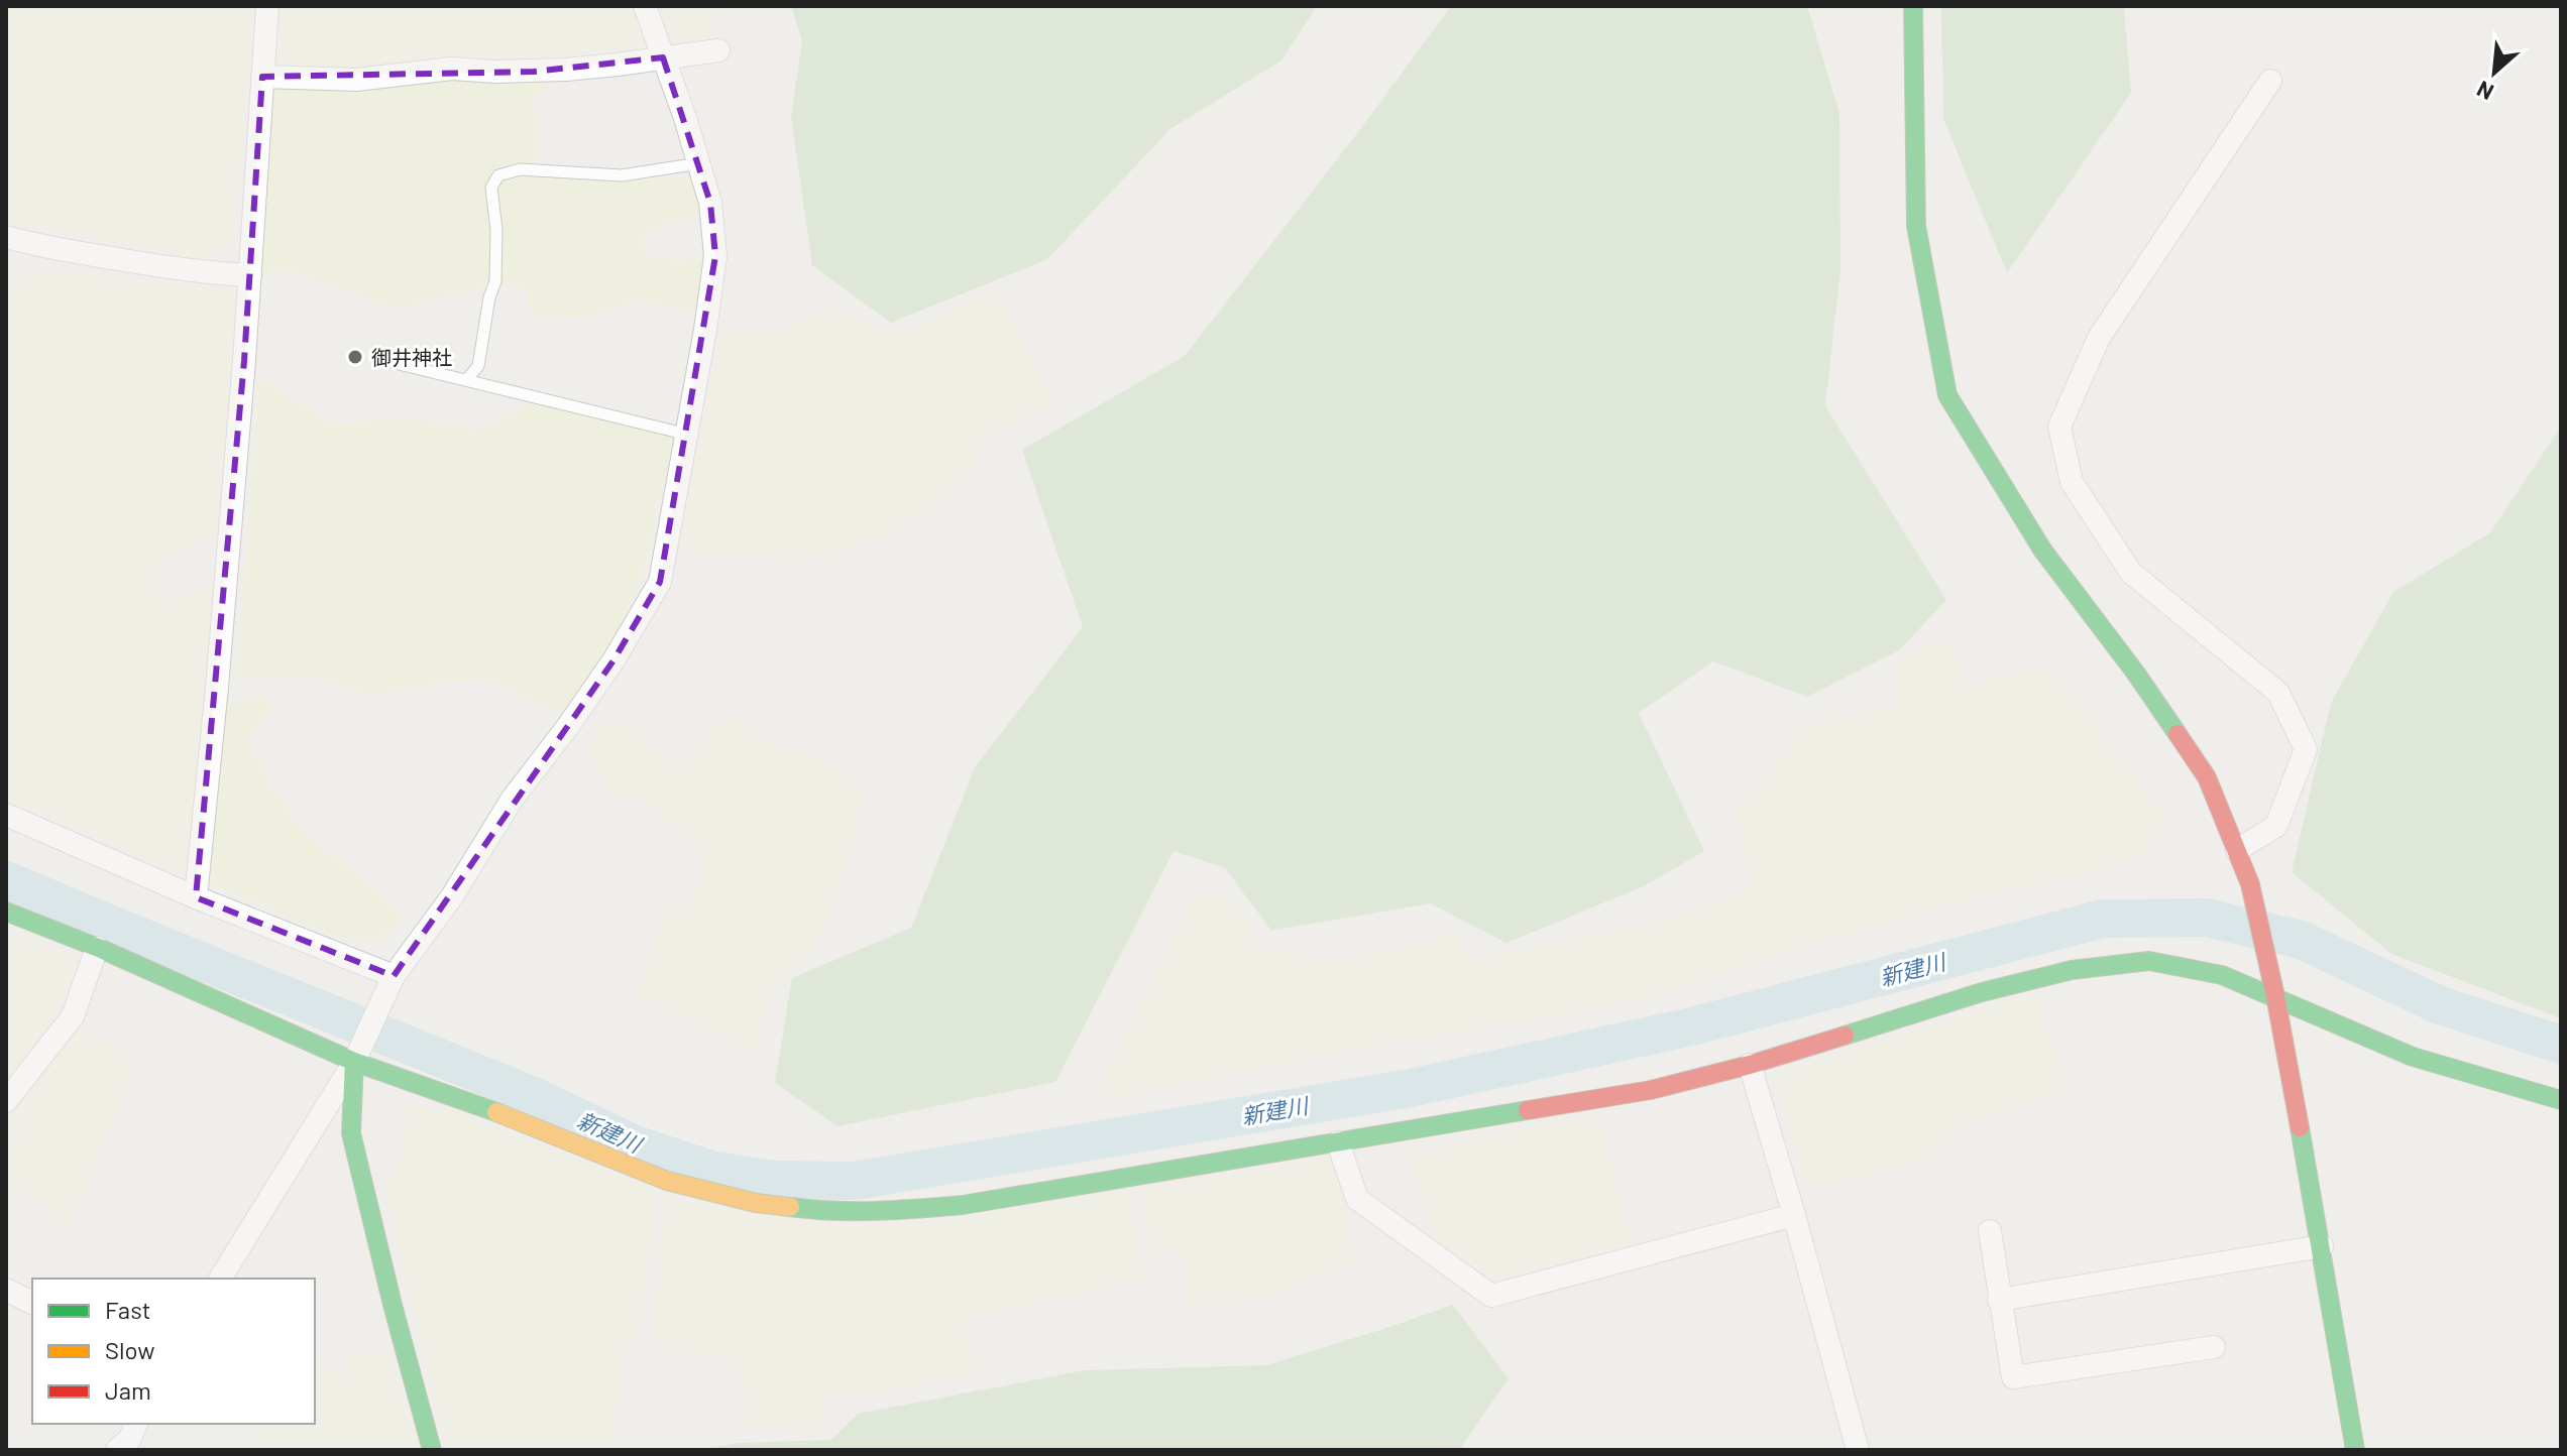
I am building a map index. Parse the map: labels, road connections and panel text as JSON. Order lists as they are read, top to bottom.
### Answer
{
  "water": ["新建川"],
  "places": ["御井神社"],
  "legend": ["Fast", "Slow", "Jam"],
  "north": "bottom left"
}
